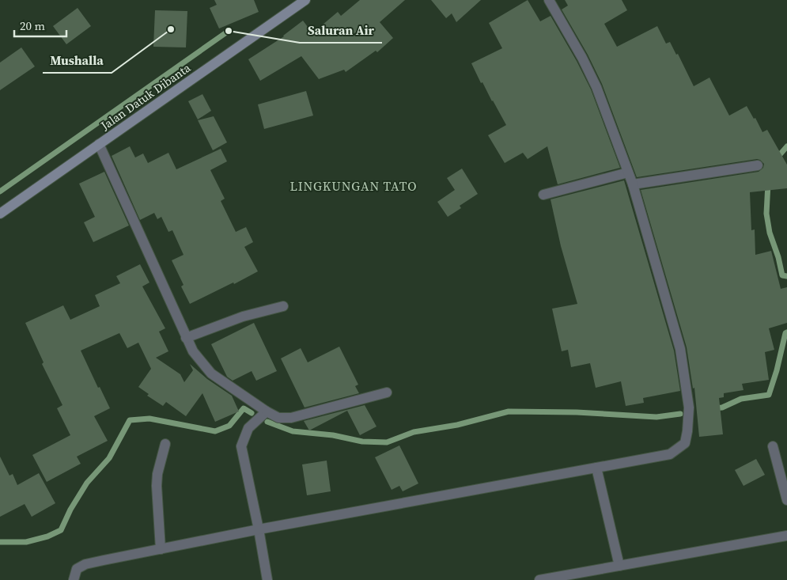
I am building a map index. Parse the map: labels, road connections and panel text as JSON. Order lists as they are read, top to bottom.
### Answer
{
  "streets": {
    "main road": ["Jalan Datuk Dibanta"]
  },
  "districts": ["LINGKUNGAN TATO"],
  "places": ["Mushalla", "Saluran Air"],
  "scale_bar": "20 m"
}
